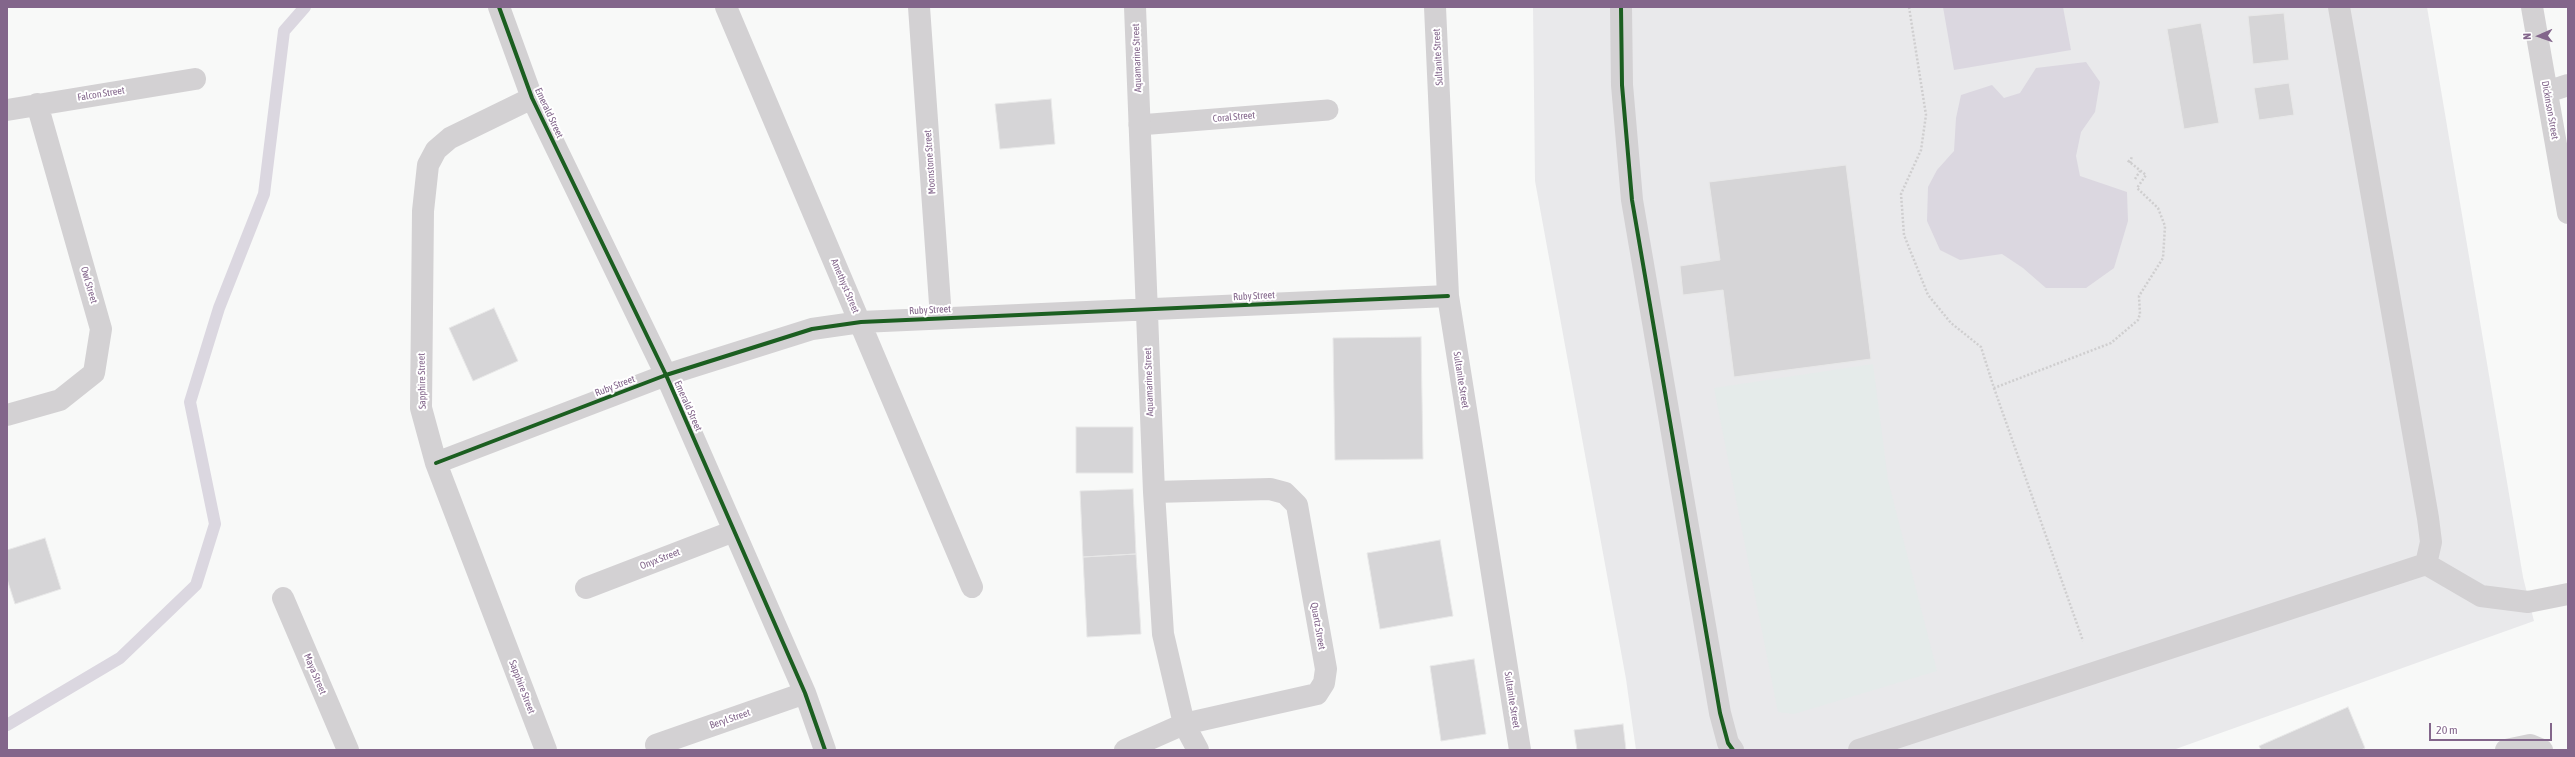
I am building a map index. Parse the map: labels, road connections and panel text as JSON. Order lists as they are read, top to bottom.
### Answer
{
  "streets": {
    "street": [
      "Sultanite Street",
      "Aquamarine Street",
      "Falcon Street",
      "Dickinson Street",
      "Emerald Street",
      "Moonstone Street",
      "Owl Street",
      "Amethyst Street",
      "Ruby Street",
      "Sapphire Street",
      "Onyx Street",
      "Quartz Street",
      "Maya Street",
      "Beryl Street"
    ],
    "lane": ["Coral Street"]
  },
  "crossings": [
    ["Sultanite Street", "Ruby Street"],
    ["Aquamarine Street", "Coral Street"],
    ["Aquamarine Street", "Ruby Street"],
    ["Aquamarine Street", "Quartz Street"],
    ["Falcon Street", "Owl Street"],
    ["Emerald Street", "Ruby Street"],
    ["Emerald Street", "Sapphire Street"],
    ["Emerald Street", "Onyx Street"],
    ["Emerald Street", "Beryl Street"],
    ["Moonstone Street", "Ruby Street"],
    ["Amethyst Street", "Ruby Street"],
    ["Ruby Street", "Sapphire Street"]
  ],
  "scale_bar": "20 m",
  "north": "left"
}
